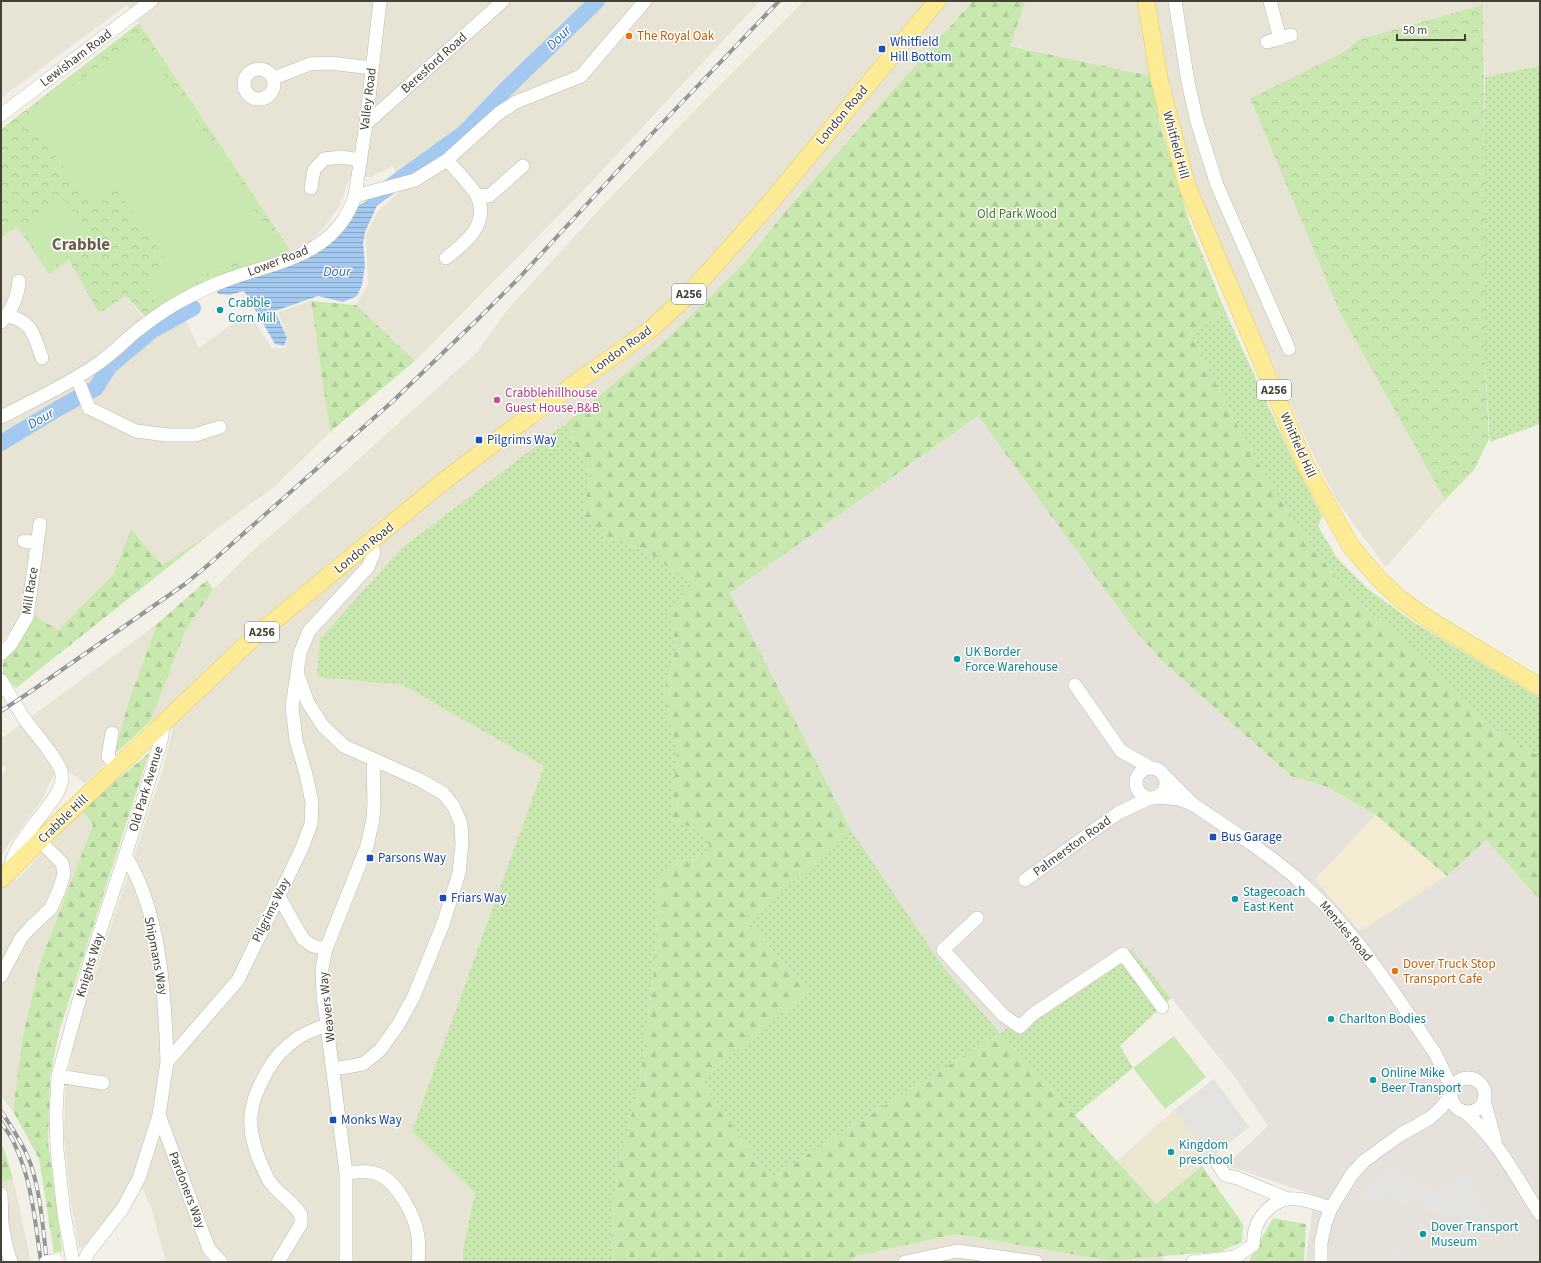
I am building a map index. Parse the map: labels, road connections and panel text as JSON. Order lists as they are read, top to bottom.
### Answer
{
  "streets": {
    "main road": [
      "London Road",
      "Whitfield Hill",
      "A256",
      "Crabble Hill"
    ],
    "street": [
      "Lewisham Road",
      "Beresford Road",
      "Valley Road",
      "Lower Road",
      "Mill Race",
      "Old Park Avenue",
      "Palmerston Road",
      "Pilgrims Way",
      "Menzies Road",
      "Shipmans Way",
      "Knights Way",
      "Weavers Way",
      "Pardoners Way"
    ]
  },
  "crossings": [
    ["Beresford Road", "Valley Road"],
    ["Valley Road", "Lower Road"],
    ["London Road", "Old Park Avenue"],
    ["London Road", "Crabble Hill"],
    ["London Road", "Pilgrims Way"],
    ["Old Park Avenue", "Shipmans Way"],
    ["Old Park Avenue", "Knights Way"],
    ["Palmerston Road", "Menzies Road"],
    ["Pilgrims Way", "Shipmans Way"],
    ["Shipmans Way", "Knights Way"]
  ],
  "districts": ["Crabble"],
  "water": ["Dour"],
  "parks": ["Old Park Wood"],
  "places": {
    "other": [
      "The Royal Oak",
      "Crabble Corn Mill",
      "Crabblehillhouse Guest House,B&B",
      "UK Border Force Warehouse",
      "Stagecoach East Kent",
      "Dover Truck Stop Transport Cafe",
      "Charlton Bodies",
      "Online Mike Beer Transport",
      "Kingdom preschool",
      "Dover Transport Museum"
    ],
    "transit": [
      "Whitfield Hill Bottom",
      "Pilgrims Way",
      "Bus Garage",
      "Parsons Way",
      "Friars Way",
      "Monks Way"
    ]
  },
  "scale_bar": "50 m"
}
